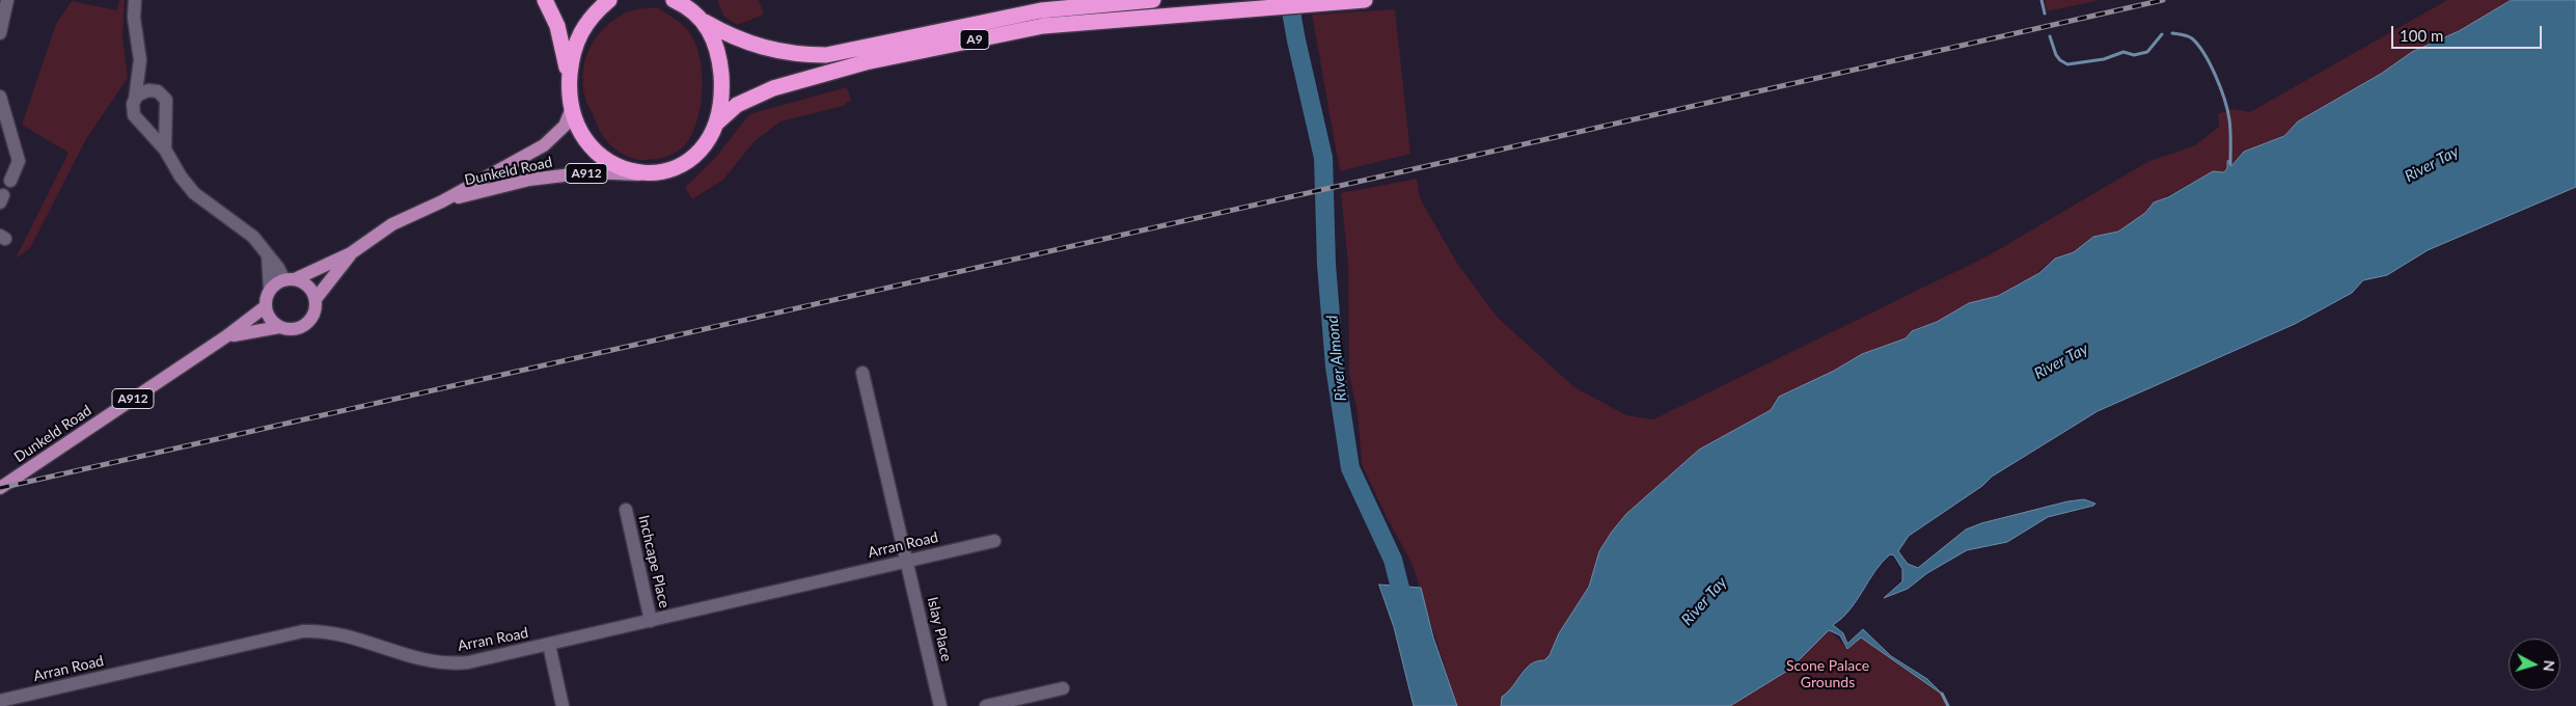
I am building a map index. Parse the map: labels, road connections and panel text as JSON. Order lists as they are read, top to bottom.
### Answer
{
  "streets": {
    "highway": ["A9"],
    "main road": ["Dunkeld Road", "A912"],
    "street": ["Arran Road", "Inchcape Place", "Islay Place"]
  },
  "crossings": [
    ["Dunkeld Road", "A912"],
    ["Arran Road", "Inchcape Place"],
    ["Arran Road", "Islay Place"]
  ],
  "water": ["River Tay", "River Almond"],
  "parks": ["Scone Palace Grounds"],
  "scale_bar": "100 m",
  "north": "right"
}
